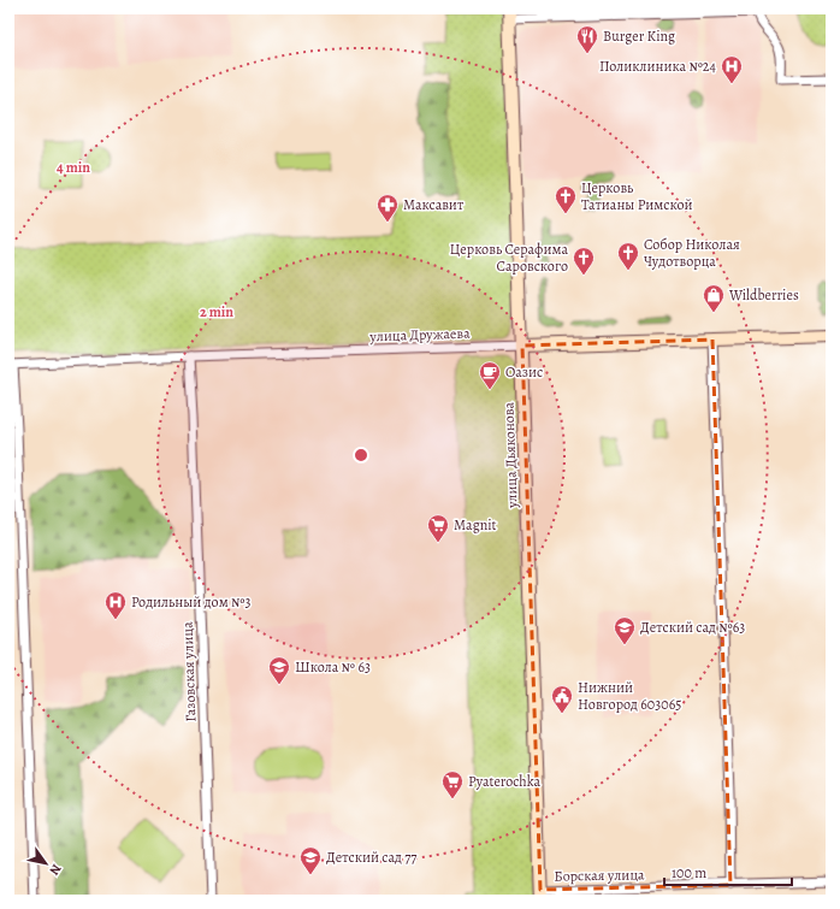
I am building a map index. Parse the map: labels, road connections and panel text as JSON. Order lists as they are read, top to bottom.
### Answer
{
  "streets": {
    "main road": ["улица Дружаева", "улица Дьяконова"],
    "street": ["Газовская улица", "Борская улица"]
  },
  "crossings": [
    ["улица Дружаева", "улица Дьяконова"],
    ["улица Дружаева", "Газовская улица"],
    ["улица Дьяконова", "Борская улица"]
  ],
  "places": {
    "restaurant": ["Burger King"],
    "hospital": ["Поликлиника №24", "Родильный дом №3"],
    "church": ["Церковь Татианы Римской", "Собор Николая Чудотворца", "Церковь Серафима Саровского"],
    "pharmacy": ["Максавит"],
    "shop": ["Wildberries"],
    "cafe": ["Оазис"],
    "supermarket": ["Magnit", "Pyaterochka"],
    "school or university": ["Детский сад №63", "Школа № 63", "Детский сад 77"],
    "public building": ["Нижний Новгород 603065"]
  },
  "scale_bar": "100 m",
  "north": "bottom right",
  "rings": ["4 min", "2 min"]
}
